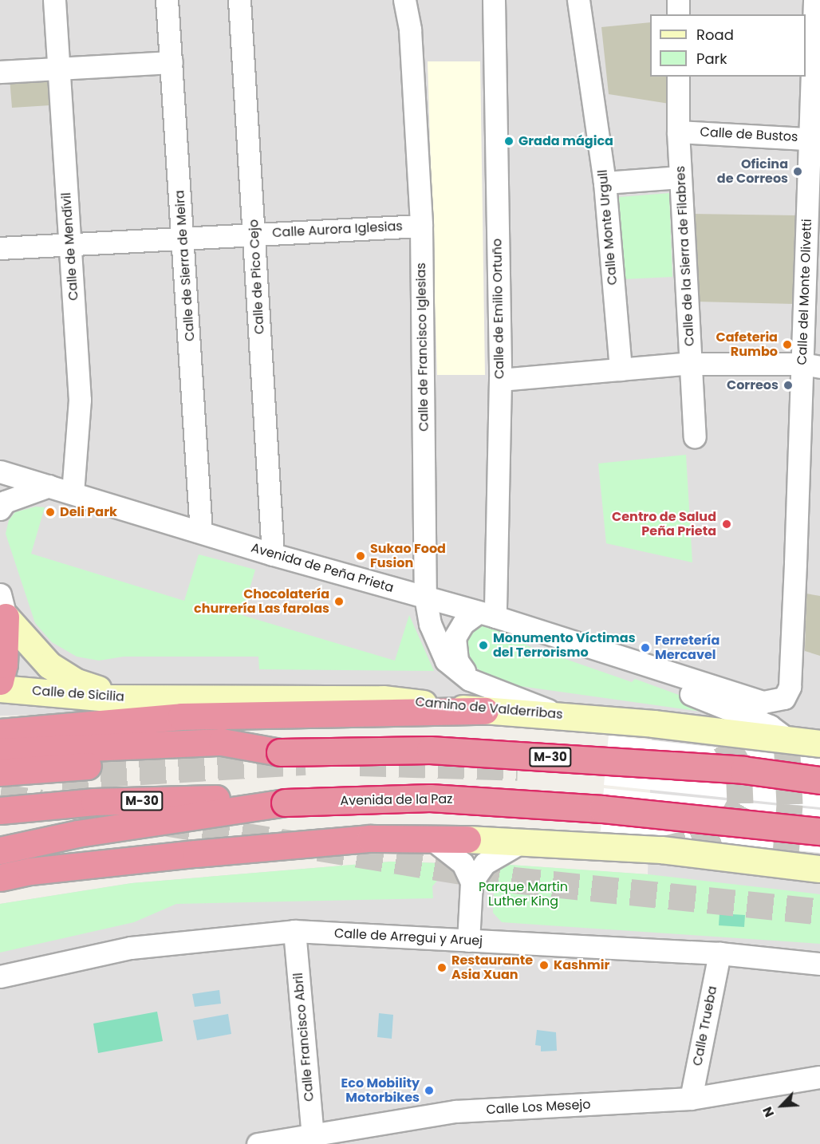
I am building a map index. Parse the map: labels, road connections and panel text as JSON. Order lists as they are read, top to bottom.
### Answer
{
  "streets": {
    "highway": ["M-30", "Avenida de la Paz"],
    "main road": ["Calle de Sicilia", "Camino de Valderribas"],
    "street": [
      "Calle de Bustos",
      "Calle Monte Urgull",
      "Calle Aurora Iglesias",
      "Calle de Mendívil",
      "Calle de la Sierra de Filabres",
      "Calle de Sierra de Meira",
      "Calle de Pico Cejo",
      "Calle del Monte Olivetti",
      "Calle de Emilio Ortuño",
      "Calle de Francisco Iglesias",
      "Avenida de Peña Prieta",
      "Calle de Arregui y Aruej",
      "Calle Trueba",
      "Calle Francisco Abril",
      "Calle Los Mesejo"
    ]
  },
  "crossings": [
    ["Calle de Bustos", "Calle de la Sierra de Filabres"],
    ["Calle de Bustos", "Calle del Monte Olivetti"],
    ["Calle Aurora Iglesias", "Calle de Mendívil"],
    ["Calle Aurora Iglesias", "Calle de Sierra de Meira"],
    ["Calle Aurora Iglesias", "Calle de Pico Cejo"],
    ["Calle Aurora Iglesias", "Calle de Francisco Iglesias"],
    ["Calle de Mendívil", "Avenida de Peña Prieta"],
    ["Calle de Sierra de Meira", "Avenida de Peña Prieta"],
    ["Calle de Pico Cejo", "Avenida de Peña Prieta"],
    ["Calle del Monte Olivetti", "Avenida de Peña Prieta"],
    ["Calle de Emilio Ortuño", "Avenida de Peña Prieta"],
    ["Calle de Francisco Iglesias", "Avenida de Peña Prieta"],
    ["Calle de Francisco Iglesias", "Camino de Valderribas"],
    ["Avenida de Peña Prieta", "Camino de Valderribas"],
    ["Calle de Sicilia", "Camino de Valderribas"],
    ["Calle de Arregui y Aruej", "Calle Trueba"],
    ["Calle de Arregui y Aruej", "Calle Francisco Abril"],
    ["Calle Trueba", "Calle Los Mesejo"],
    ["Calle Francisco Abril", "Calle Los Mesejo"]
  ],
  "parks": ["Parque Martin Luther King"],
  "places": [
    "Grada mágica",
    "Oficina de Correos",
    "Cafeteria Rumbo",
    "Correos",
    "Deli Park",
    "Centro de Salud Peña Prieta",
    "Sukao Food Fusion",
    "Chocolatería churrería Las farolas",
    "Monumento Víctimas del Terrorismo",
    "Ferretería Mercavel",
    "Kashmir",
    "Restaurante Asia Xuan",
    "Eco Mobility Motorbikes"
  ],
  "legend": ["Road", "Park"],
  "north": "bottom left"
}
